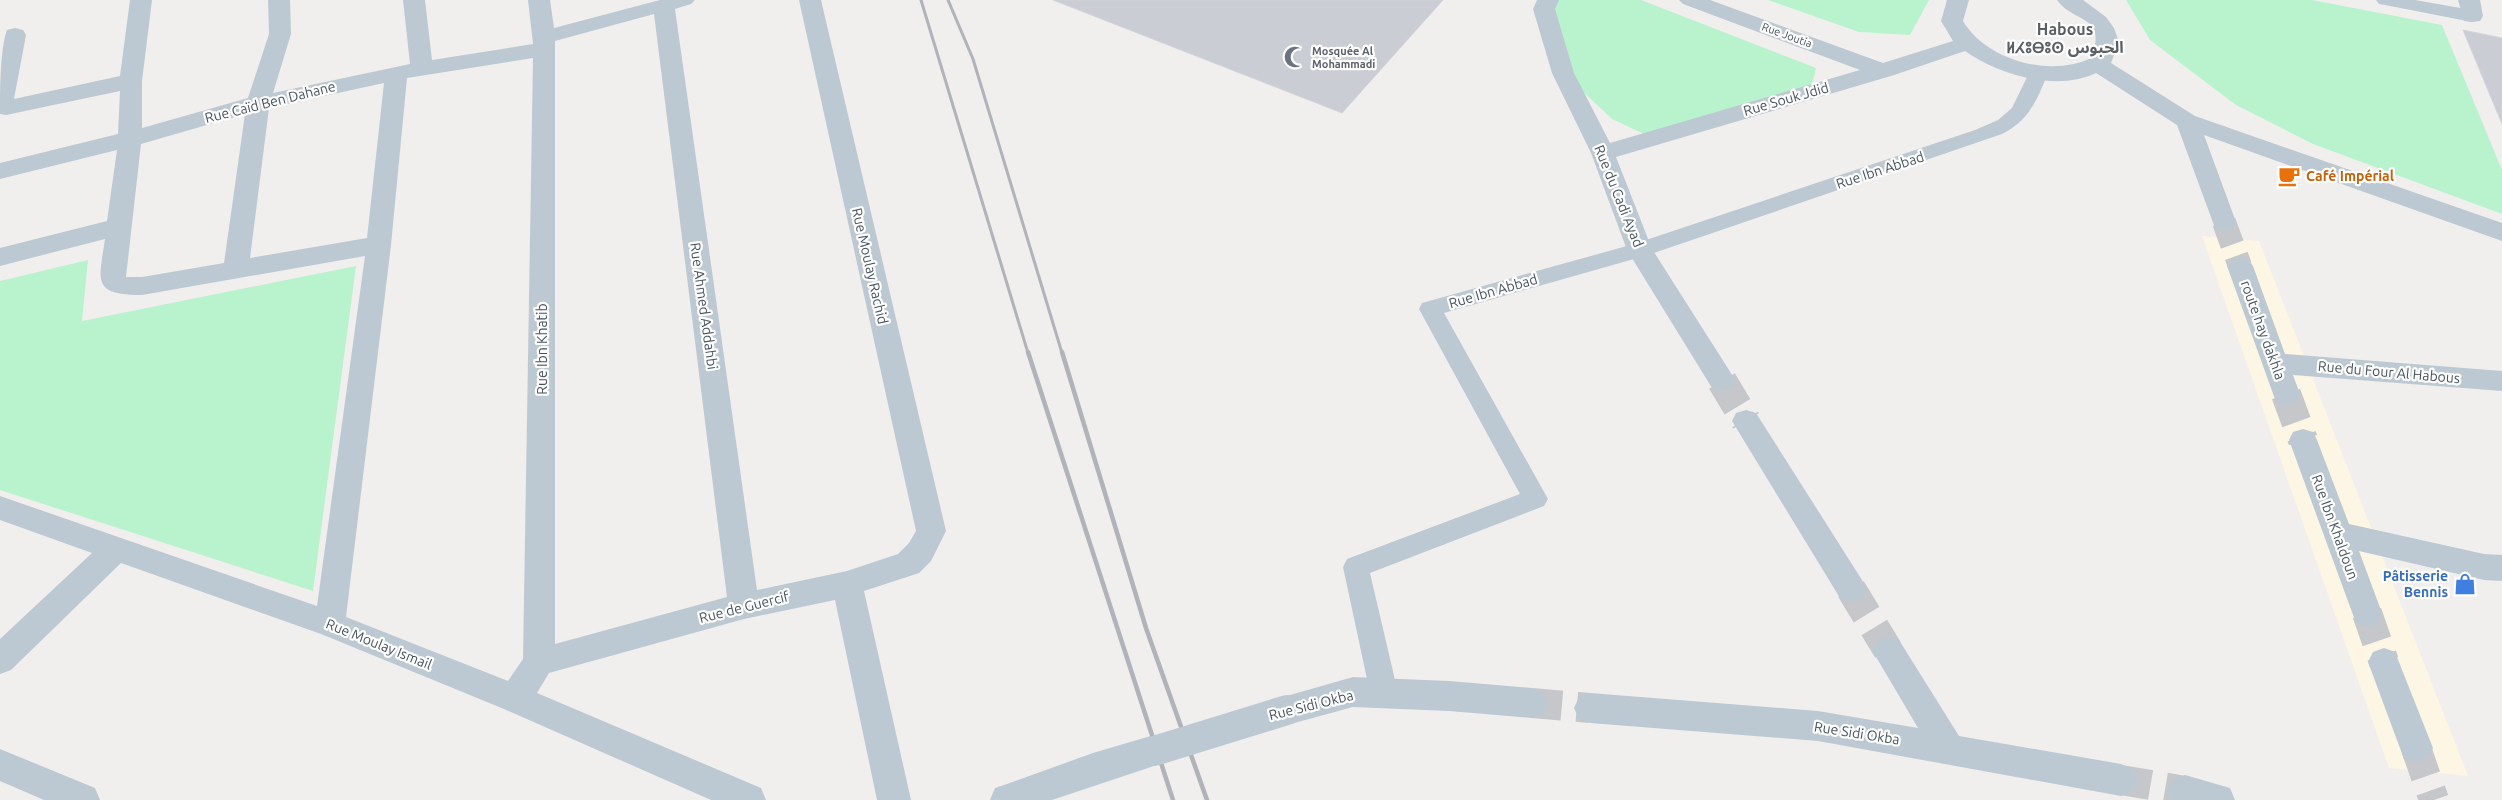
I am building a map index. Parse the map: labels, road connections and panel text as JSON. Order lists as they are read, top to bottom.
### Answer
{
  "streets": {
    "street": [
      "Rue Joutia",
      "Rue Souk Jdid",
      "Rue Caïd Ben Dahane",
      "Rue du Cadi Ayad",
      "Rue Moulay Rachid",
      "Rue Ahmed Addahbi",
      "route hay dakhla",
      "Rue Ibn Khatib",
      "Rue du Four Al Habous",
      "Rue Ibn Khaldoun",
      "Rue de Guercif",
      "Rue Moulay Ismail",
      "Rue Sidi Okba"
    ],
    "lane": ["Rue Ibn Abbad"]
  },
  "crossings": [
    ["Rue Joutia", "Rue Souk Jdid"],
    ["Rue Souk Jdid", "Rue du Cadi Ayad"],
    ["Rue Caïd Ben Dahane", "Rue Ahmed Addahbi"],
    ["Rue Caïd Ben Dahane", "Rue Ibn Khatib"],
    ["Rue Ibn Abbad", "Rue du Cadi Ayad"],
    ["Rue Ibn Abbad", "Rue Sidi Okba"],
    ["Rue Moulay Rachid", "Rue de Guercif"],
    ["Rue Ahmed Addahbi", "Rue de Guercif"],
    ["route hay dakhla", "Rue du Four Al Habous"],
    ["Rue Ibn Khatib", "Rue de Guercif"]
  ],
  "districts": ["Habous ⵍⵃⵓⴱⵓⵙ الحبوس"],
  "places": {
    "mosque": ["Mosquée Al Mohammadi"],
    "cafe": ["Café Impérial"],
    "shop": ["Pâtisserie Bennis"]
  }
}
